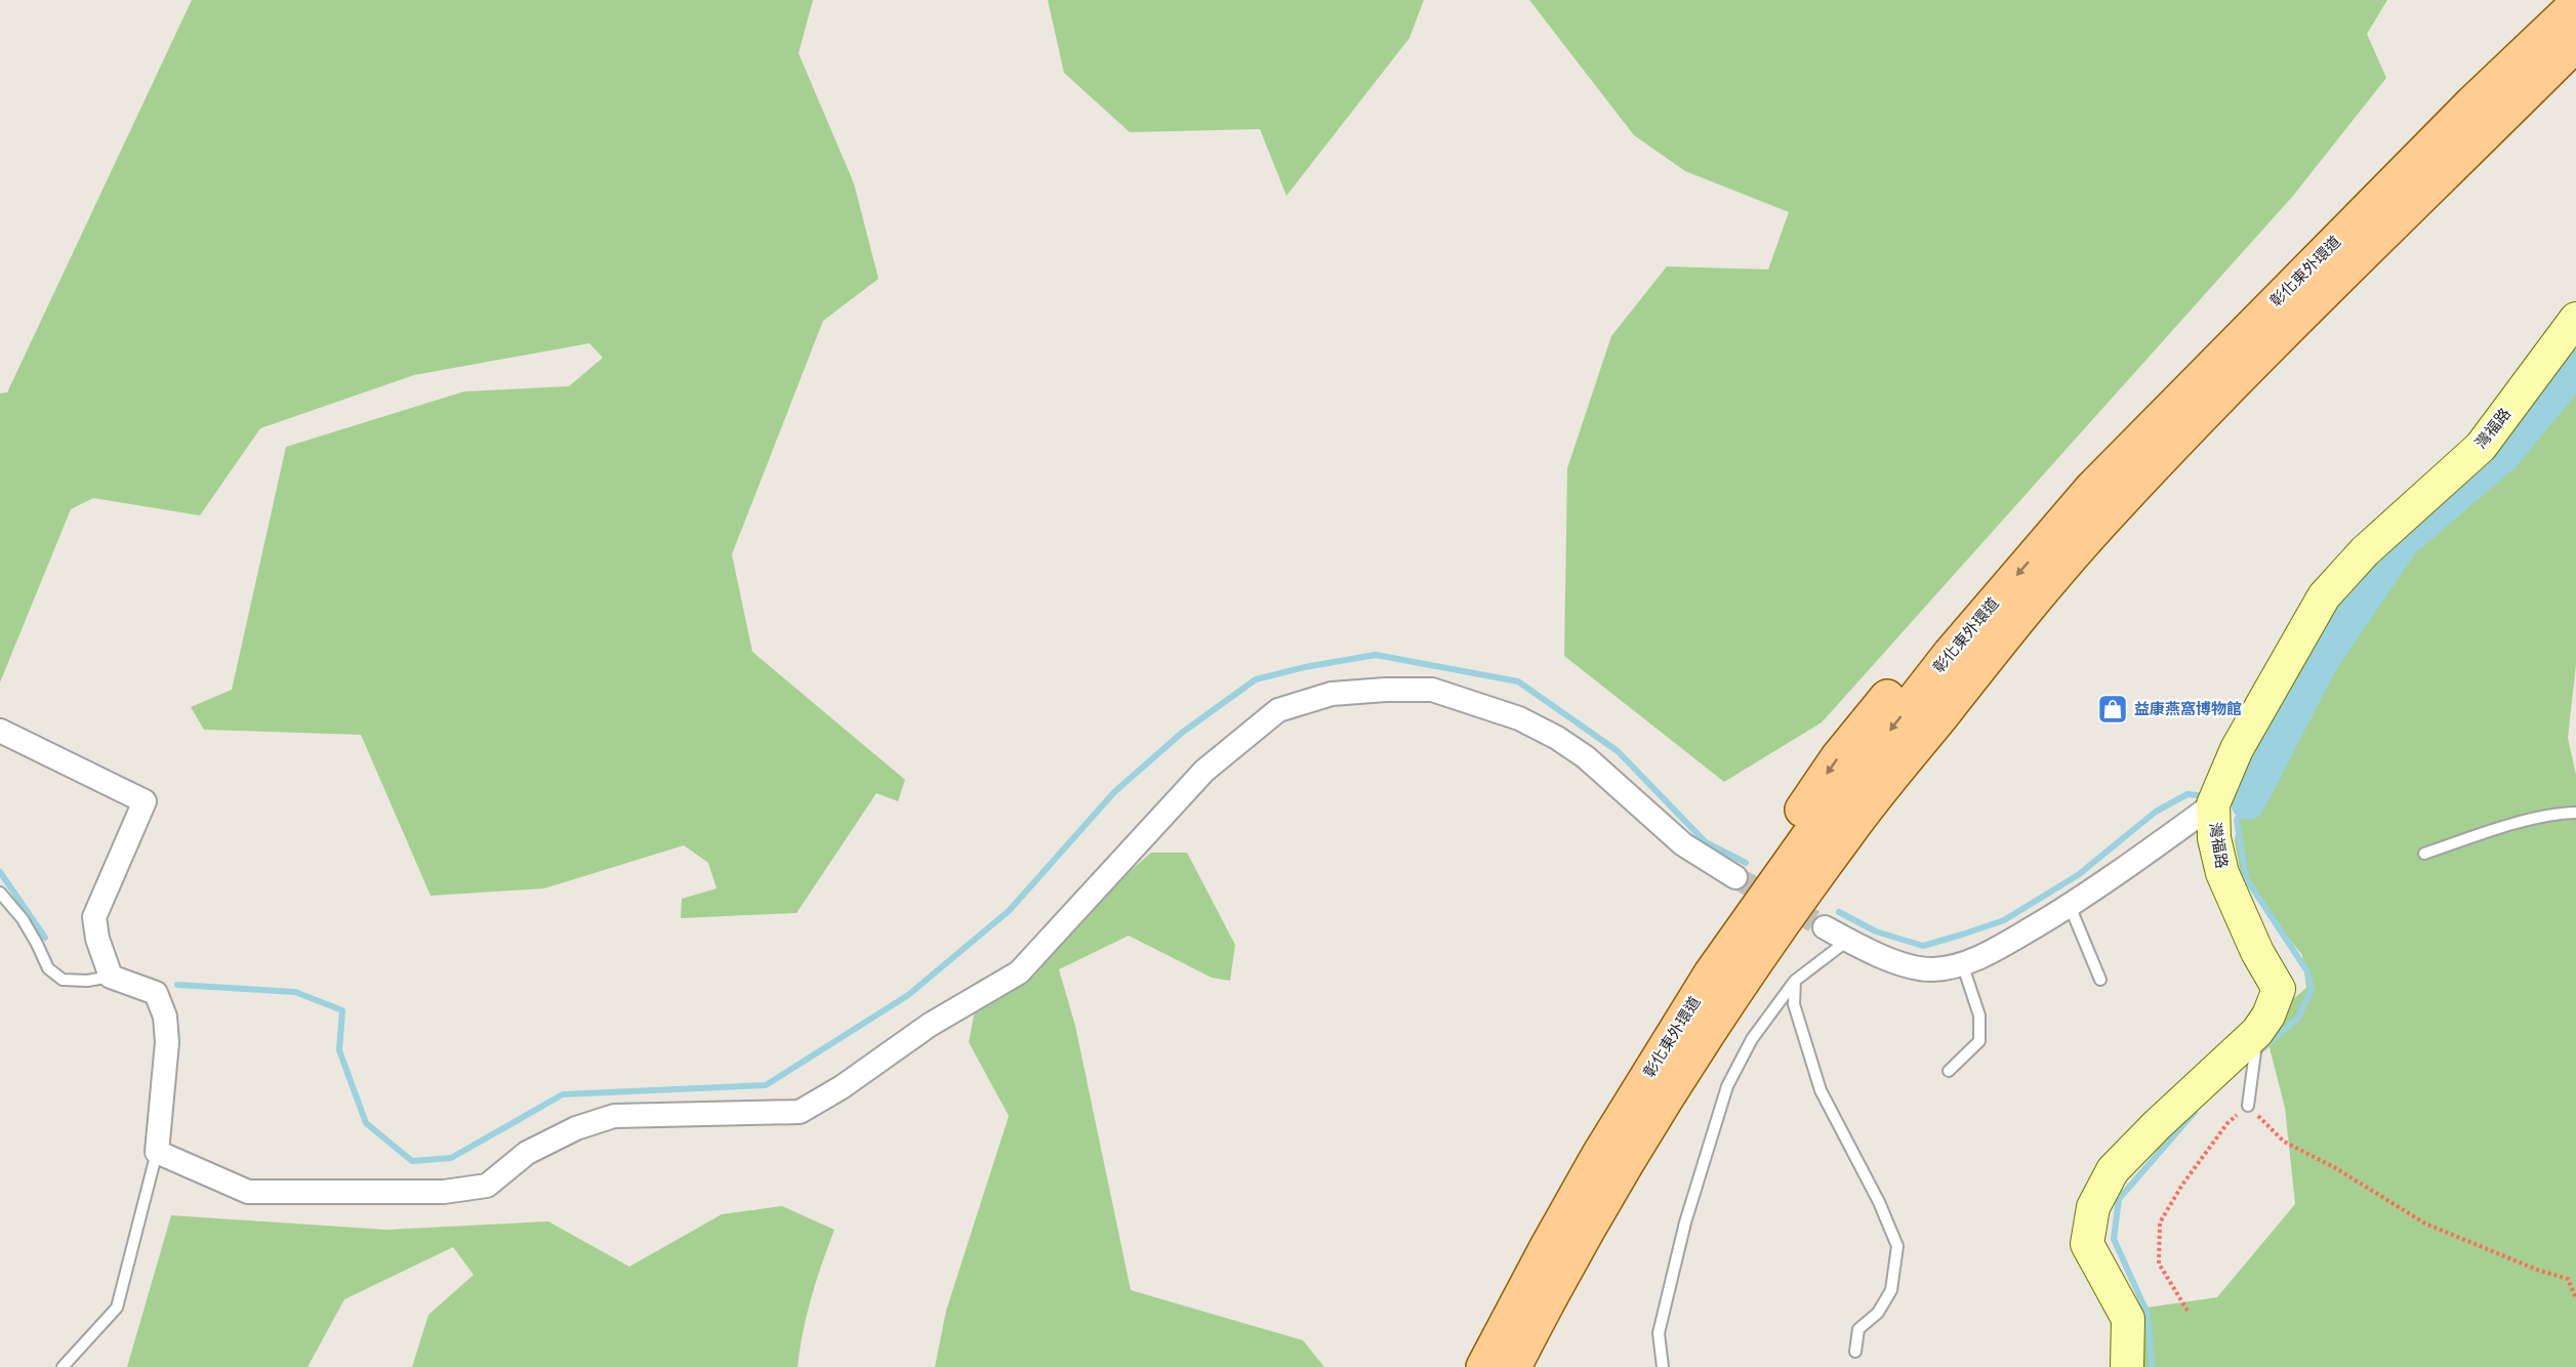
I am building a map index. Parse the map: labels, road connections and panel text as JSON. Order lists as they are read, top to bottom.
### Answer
{
  "streets": {
    "main road": ["彰化東外環道"],
    "street": ["灣福路"]
  },
  "places": {
    "shop": ["益康燕窩博物館"]
  }
}
